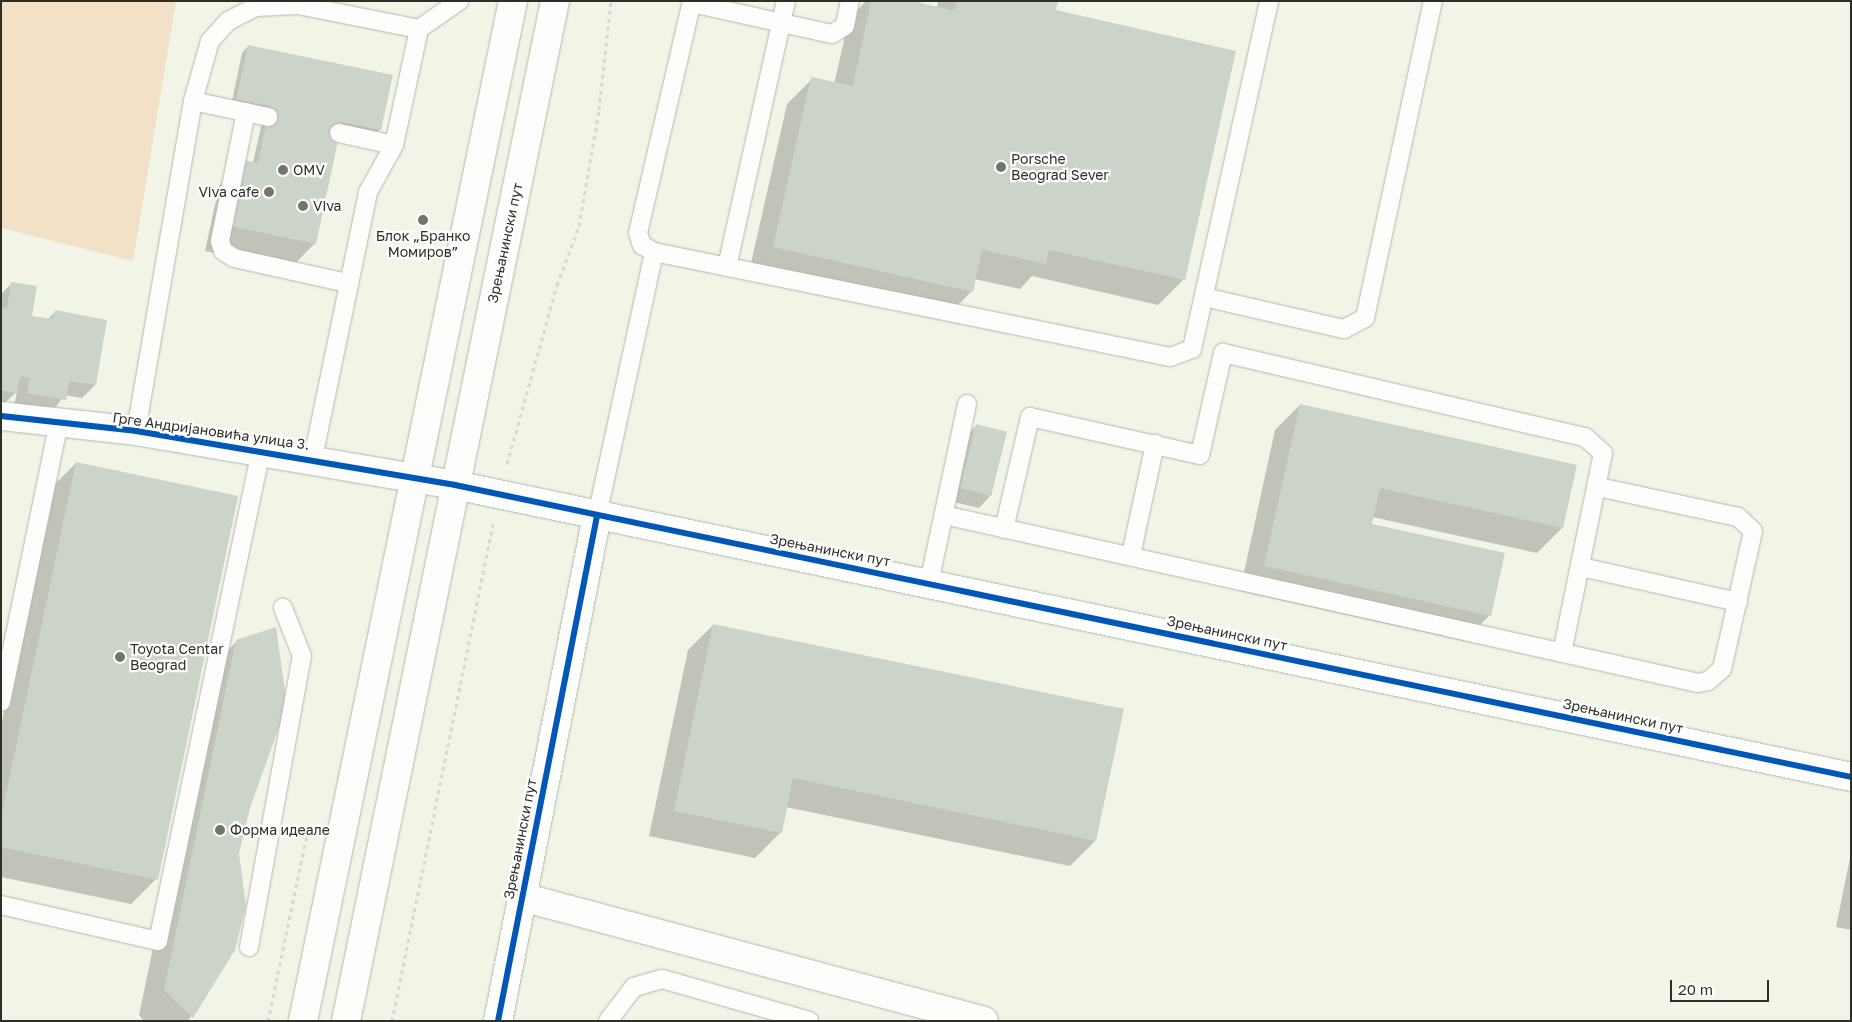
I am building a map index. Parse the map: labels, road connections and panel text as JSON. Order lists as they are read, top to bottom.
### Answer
{
  "streets": {
    "street": ["Зрењанински пут", "Грге Андријановића улица 3."]
  },
  "crossings": [
    ["Зрењанински пут", "Грге Андријановића улица 3."]
  ],
  "places": [
    "Porsche Beograd Sever",
    "OMV",
    "Viva cafe",
    "Viva",
    "Блок „Бранко Момиров”",
    "Toyota Centar Beograd",
    "Форма идеале"
  ],
  "scale_bar": "20 m"
}
